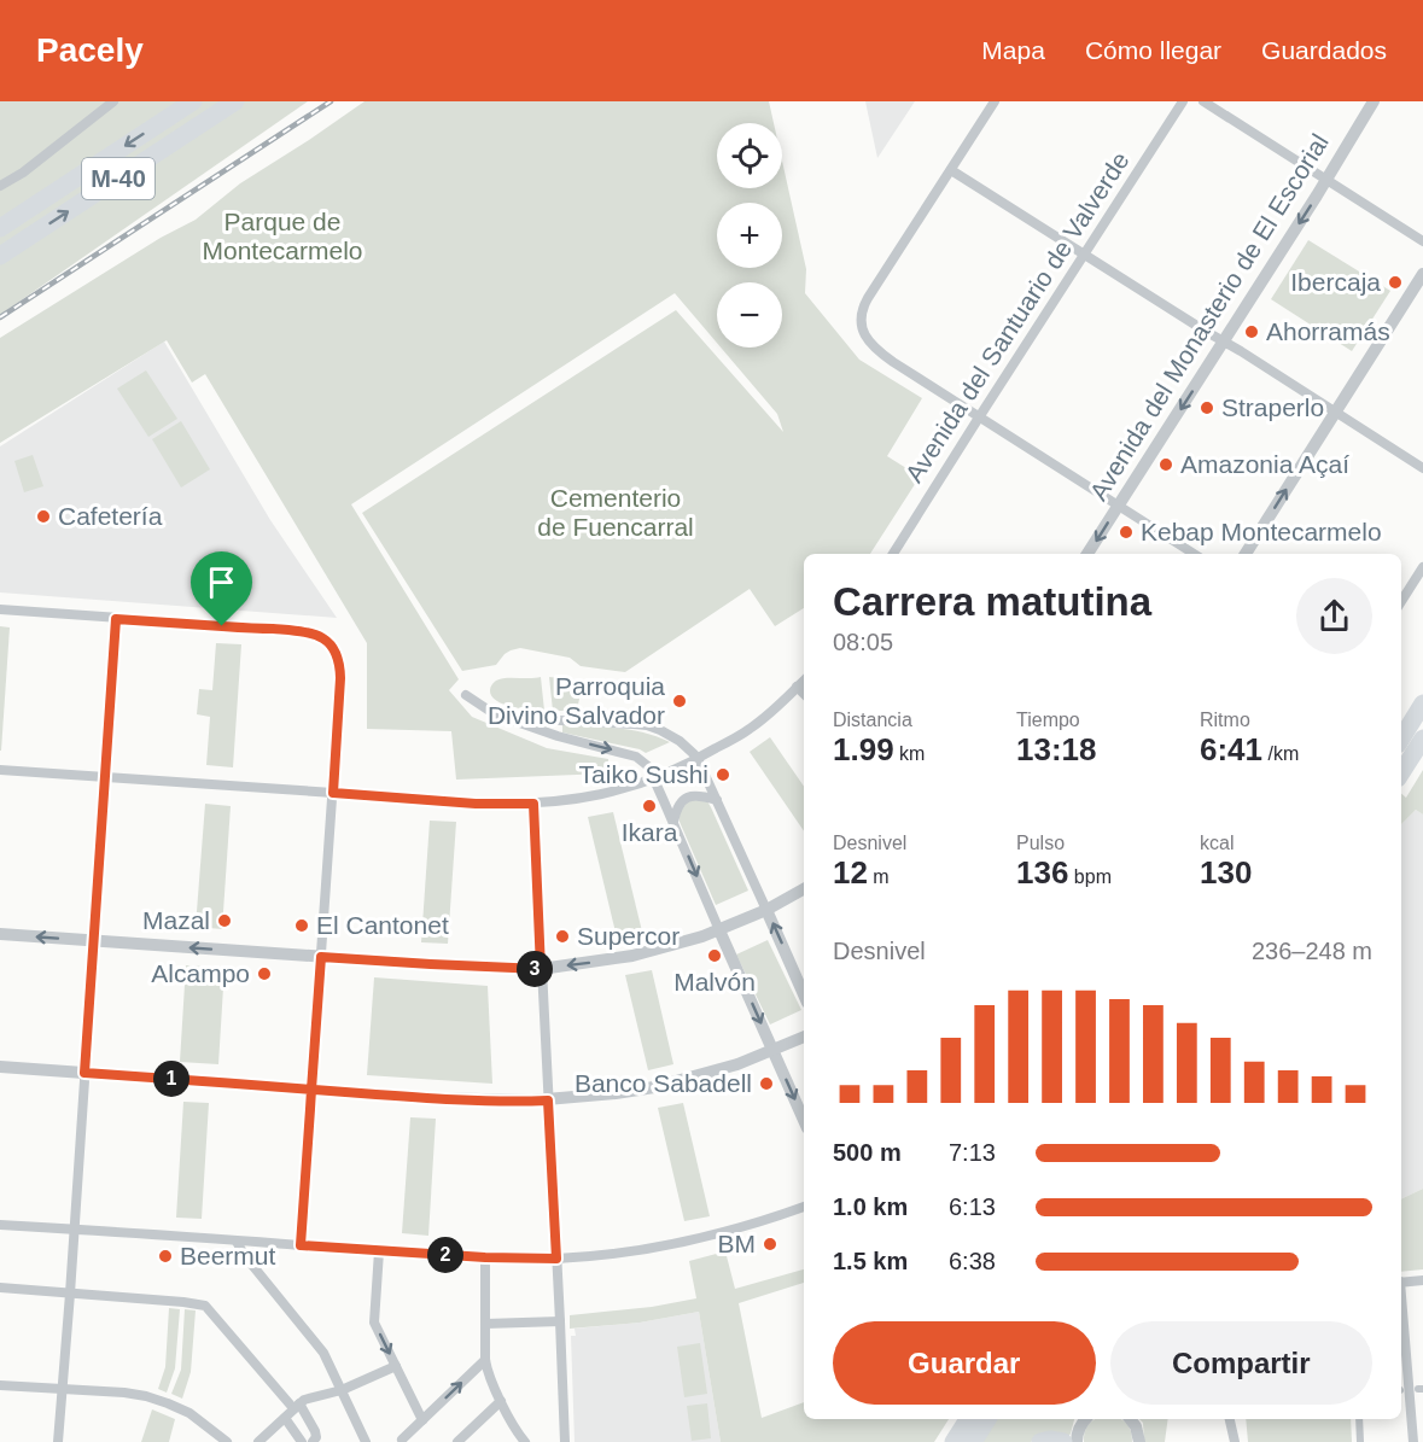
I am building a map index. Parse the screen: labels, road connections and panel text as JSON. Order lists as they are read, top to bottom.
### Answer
{
  "streets": {
    "highway": ["M-40"],
    "street": ["Avenida del Santuario de Valverde", "Avenida del Monasterio de El Escorial"]
  },
  "one_way": ["Avenida del Monasterio de El Escorial"],
  "parks": ["Parque de Montecarmelo", "Cementerio de Fuencarral"],
  "places": [
    "Ibercaja",
    "Ahorramás",
    "Straperlo",
    "Amazonia Açaí",
    "Cafetería",
    "Kebap Montecarmelo",
    "Parroquia Divino Salvador",
    "Taiko Sushi",
    "Ikara",
    "Mazal",
    "El Cantonet",
    "Supercor",
    "Malvón",
    "Alcampo",
    "Banco Sabadell",
    "BM",
    "Beermut"
  ],
  "page": {
    "header": "Pacely",
    "nav": ["Mapa", "Cómo llegar", "Guardados"],
    "map_buttons": ["+", "−"],
    "heading": ["Carrera matutina", "08:05"],
    "stats": [
      ["Distancia", "1.99 km"],
      ["Tiempo", "13:18"],
      ["Ritmo", "6:41 /km"],
      ["Desnivel", "12 m"],
      ["Pulso", "136 bpm"],
      ["kcal", "130"]
    ],
    "chart": ["Desnivel", "236–248 m"],
    "pins": ["3", "1", "2"],
    "list": [
      {
        "name": "500 m",
        "note": "7:13"
      },
      {
        "name": "1.0 km",
        "note": "6:13"
      },
      {
        "name": "1.5 km",
        "note": "6:38"
      }
    ],
    "buttons": ["Guardar", "Compartir"]
  }
}
